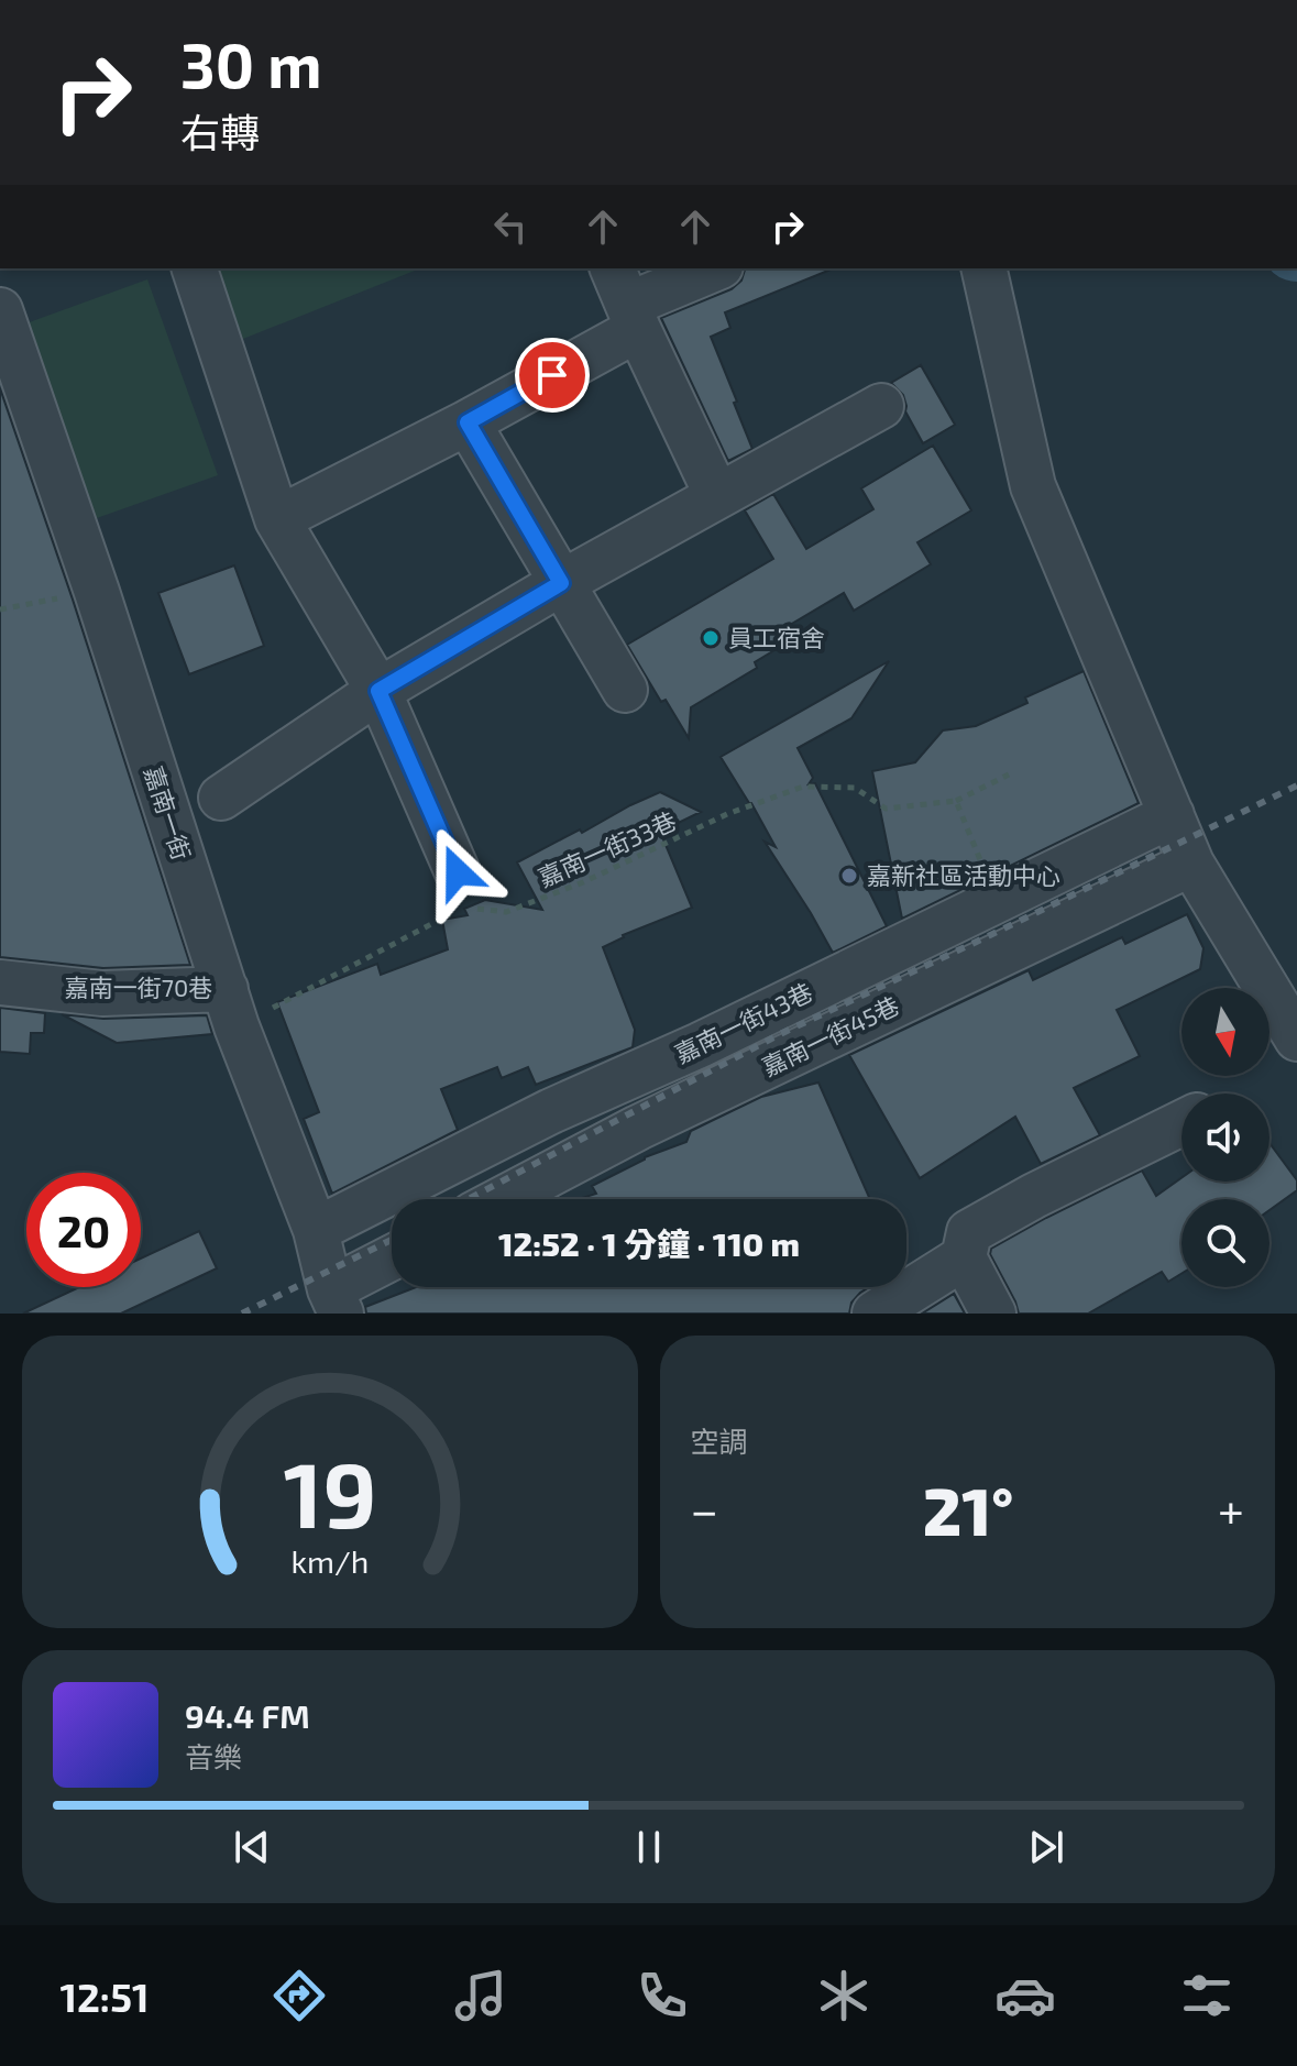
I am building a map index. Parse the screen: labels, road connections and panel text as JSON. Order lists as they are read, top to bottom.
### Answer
{
  "streets": {
    "street": [
      "嘉南一街",
      "嘉南一街70巷",
      "嘉南一街43巷",
      "嘉南一街45巷"
    ],
    "path": ["嘉南一街33巷"]
  },
  "crossings": [
    ["嘉南一街", "嘉南一街33巷"],
    ["嘉南一街", "嘉南一街70巷"],
    ["嘉南一街", "嘉南一街43巷"],
    ["嘉南一街33巷", "嘉南一街70巷"]
  ],
  "places": ["員工宿舍", "嘉新社區活動中心"],
  "north": "bottom",
  "page": {
    "turn": ["30 m", "右轉"],
    "limit": "20",
    "trip": "12:52 · 1 分鐘 · 110 m",
    "tile": "空調",
    "heat": ["−", "21°", "+"],
    "song": ["94.4 FM", "音樂"],
    "tabs": "12:51",
    "gauge": ["19", "km/h"]
  }
}
